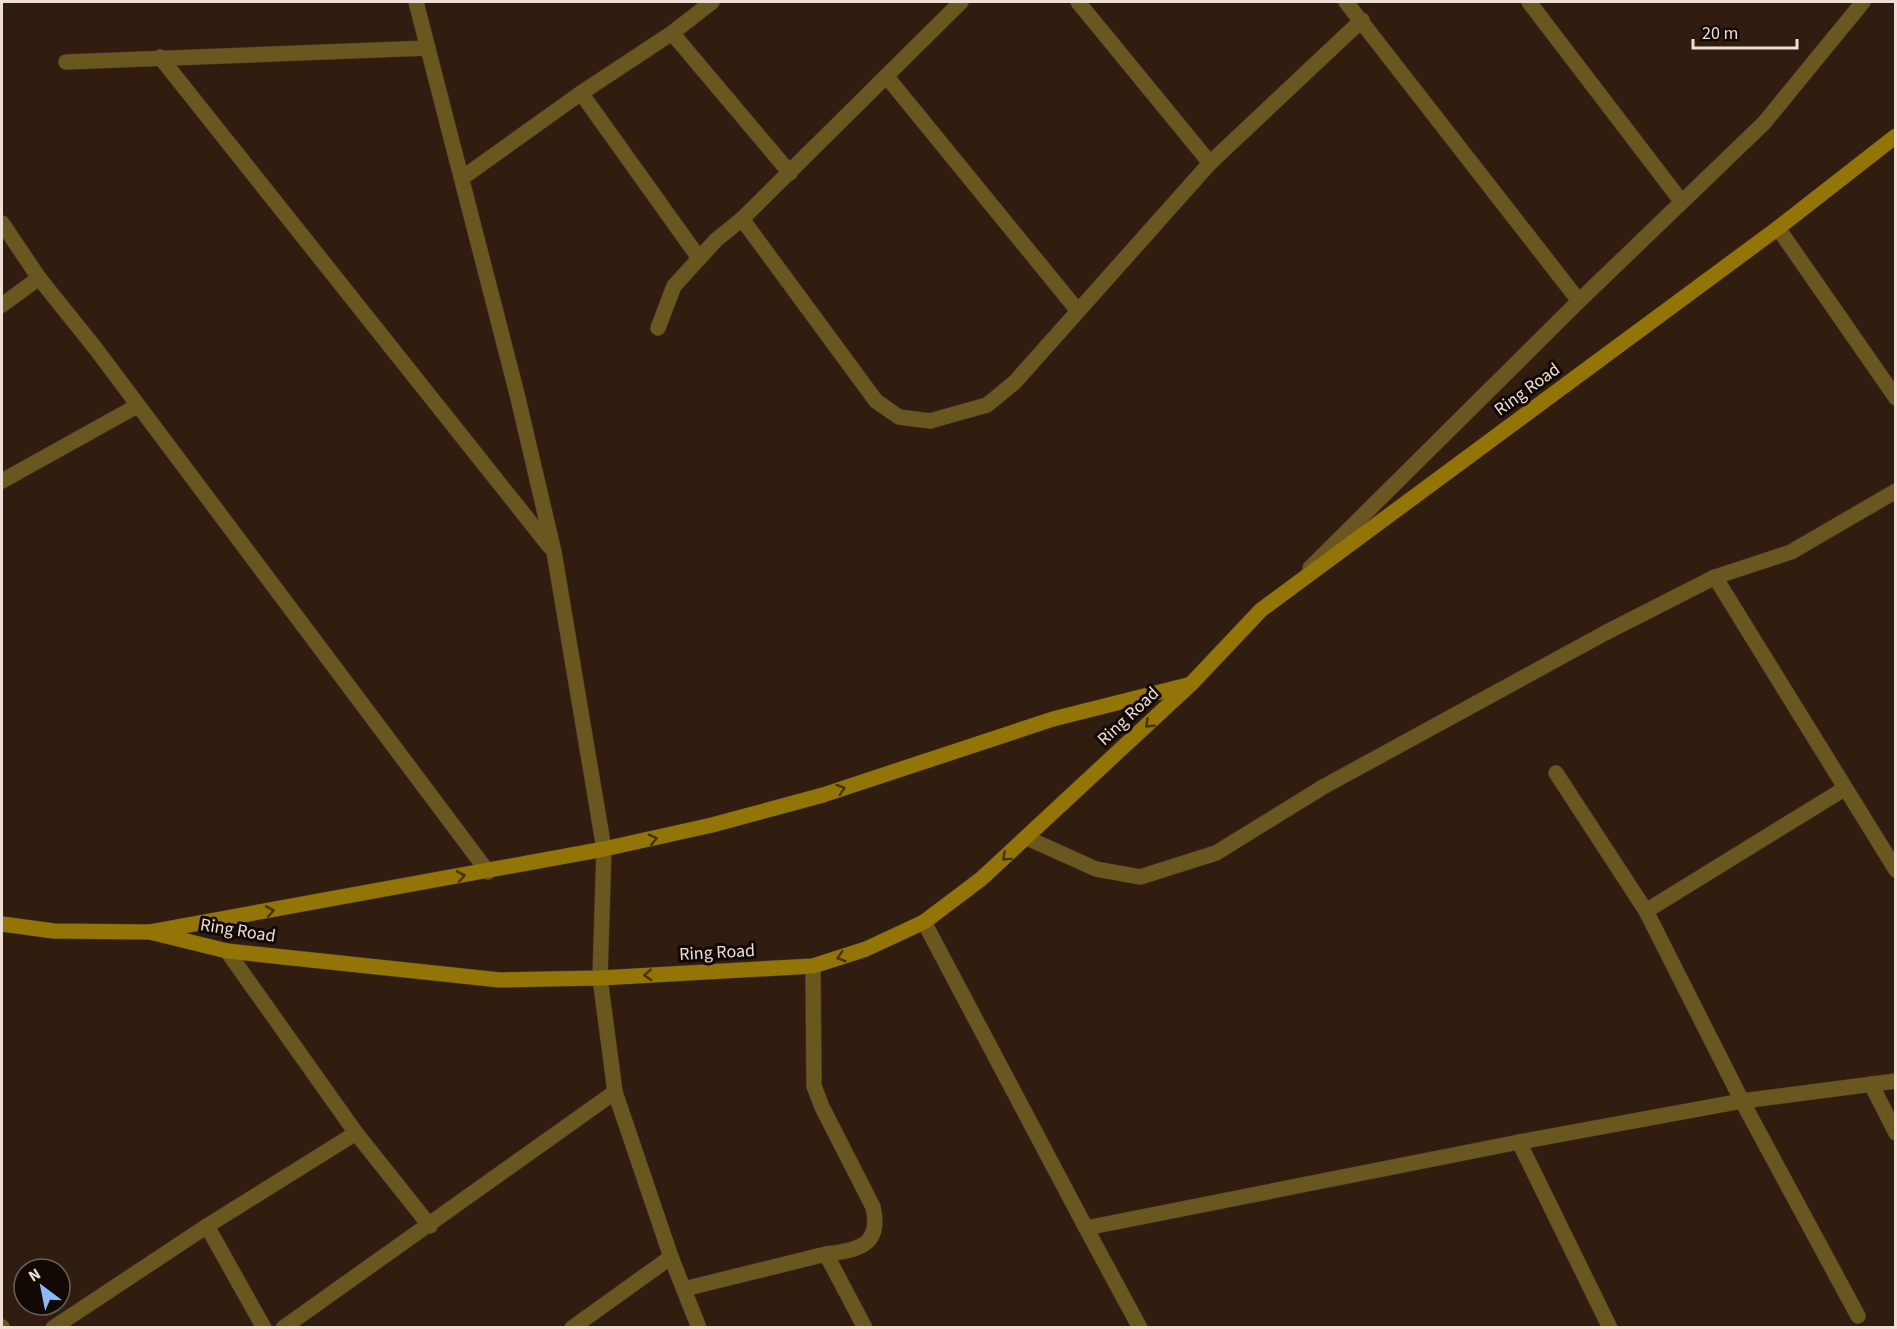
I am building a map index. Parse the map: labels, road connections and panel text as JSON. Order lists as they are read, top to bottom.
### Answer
{
  "streets": {
    "main road": ["Ring Road"]
  },
  "scale_bar": "20 m",
  "north": "top left"
}
